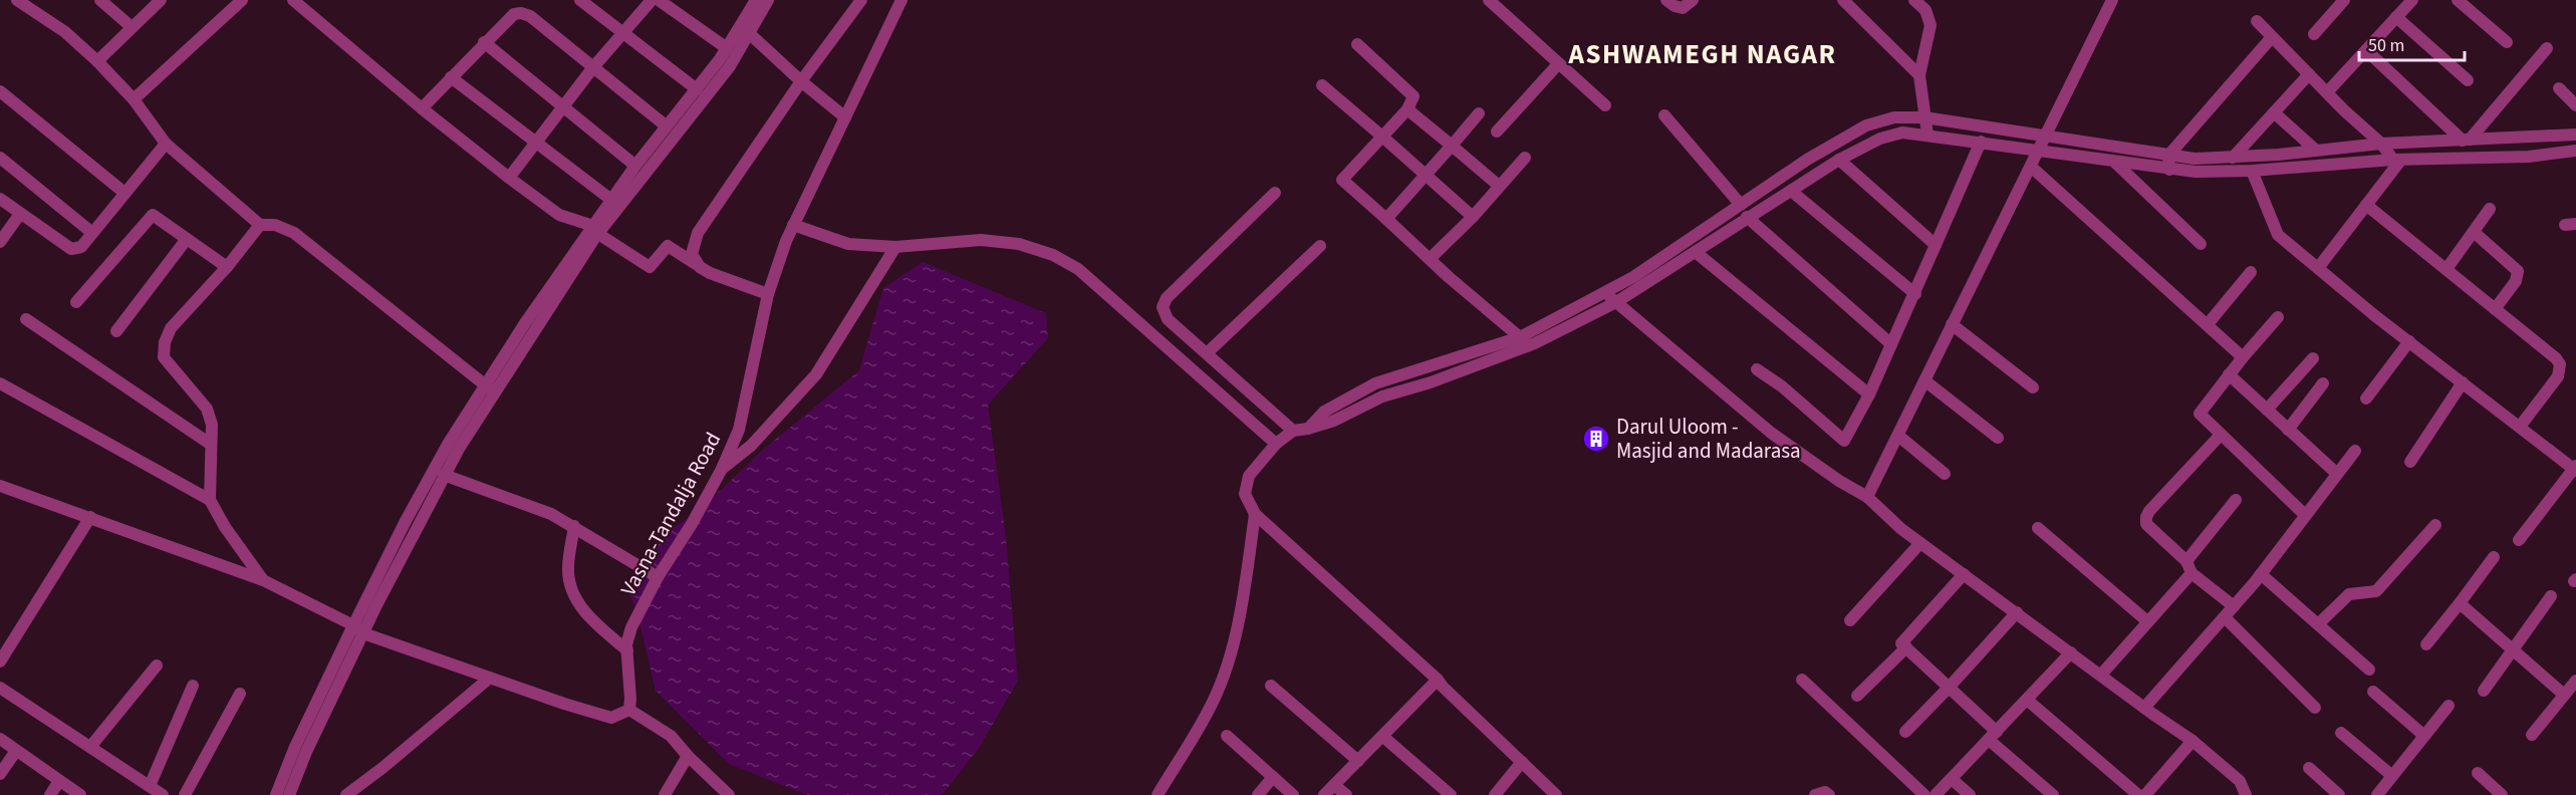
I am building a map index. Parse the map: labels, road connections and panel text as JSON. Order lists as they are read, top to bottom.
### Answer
{
  "streets": {
    "street": ["Vasna-Tandalja Road"]
  },
  "districts": ["ASHWAMEGH NAGAR"],
  "places": {
    "building": ["Darul Uloom - Masjid and Madarasa"]
  },
  "scale_bar": "50 m"
}
